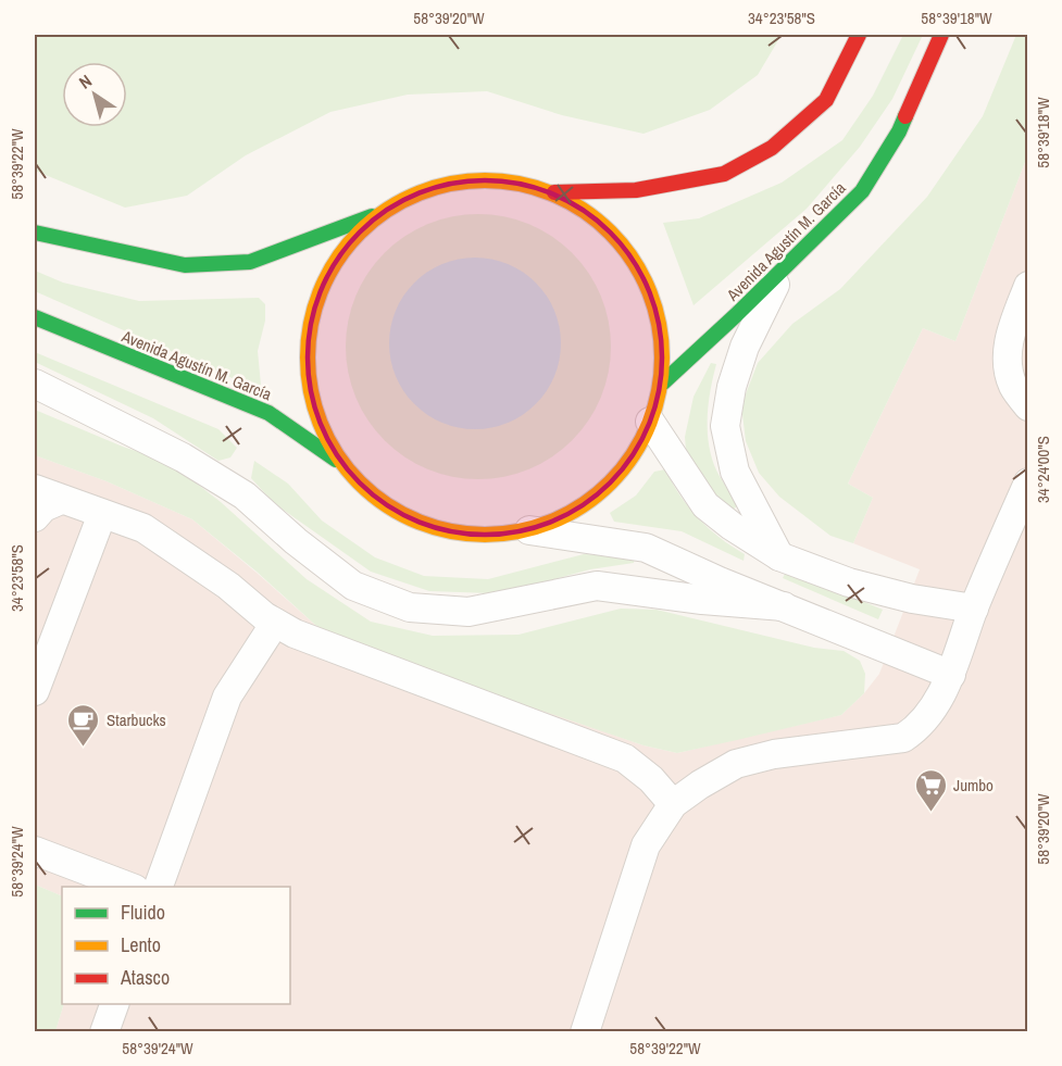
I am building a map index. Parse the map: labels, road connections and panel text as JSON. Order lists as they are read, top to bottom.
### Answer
{
  "streets": {
    "main road": ["Avenida Agustín M. García"]
  },
  "places": {
    "cafe": ["Starbucks"],
    "supermarket": ["Jumbo"]
  },
  "legend": ["Fluido", "Lento", "Atasco"],
  "north": "top left",
  "coordinates": [
    "58°39'20\"W",
    "34°23'58\"S",
    "58°39'18\"W",
    "58°39'22\"W",
    "34°24'00\"S",
    "58°39'24\"W"
  ]
}
